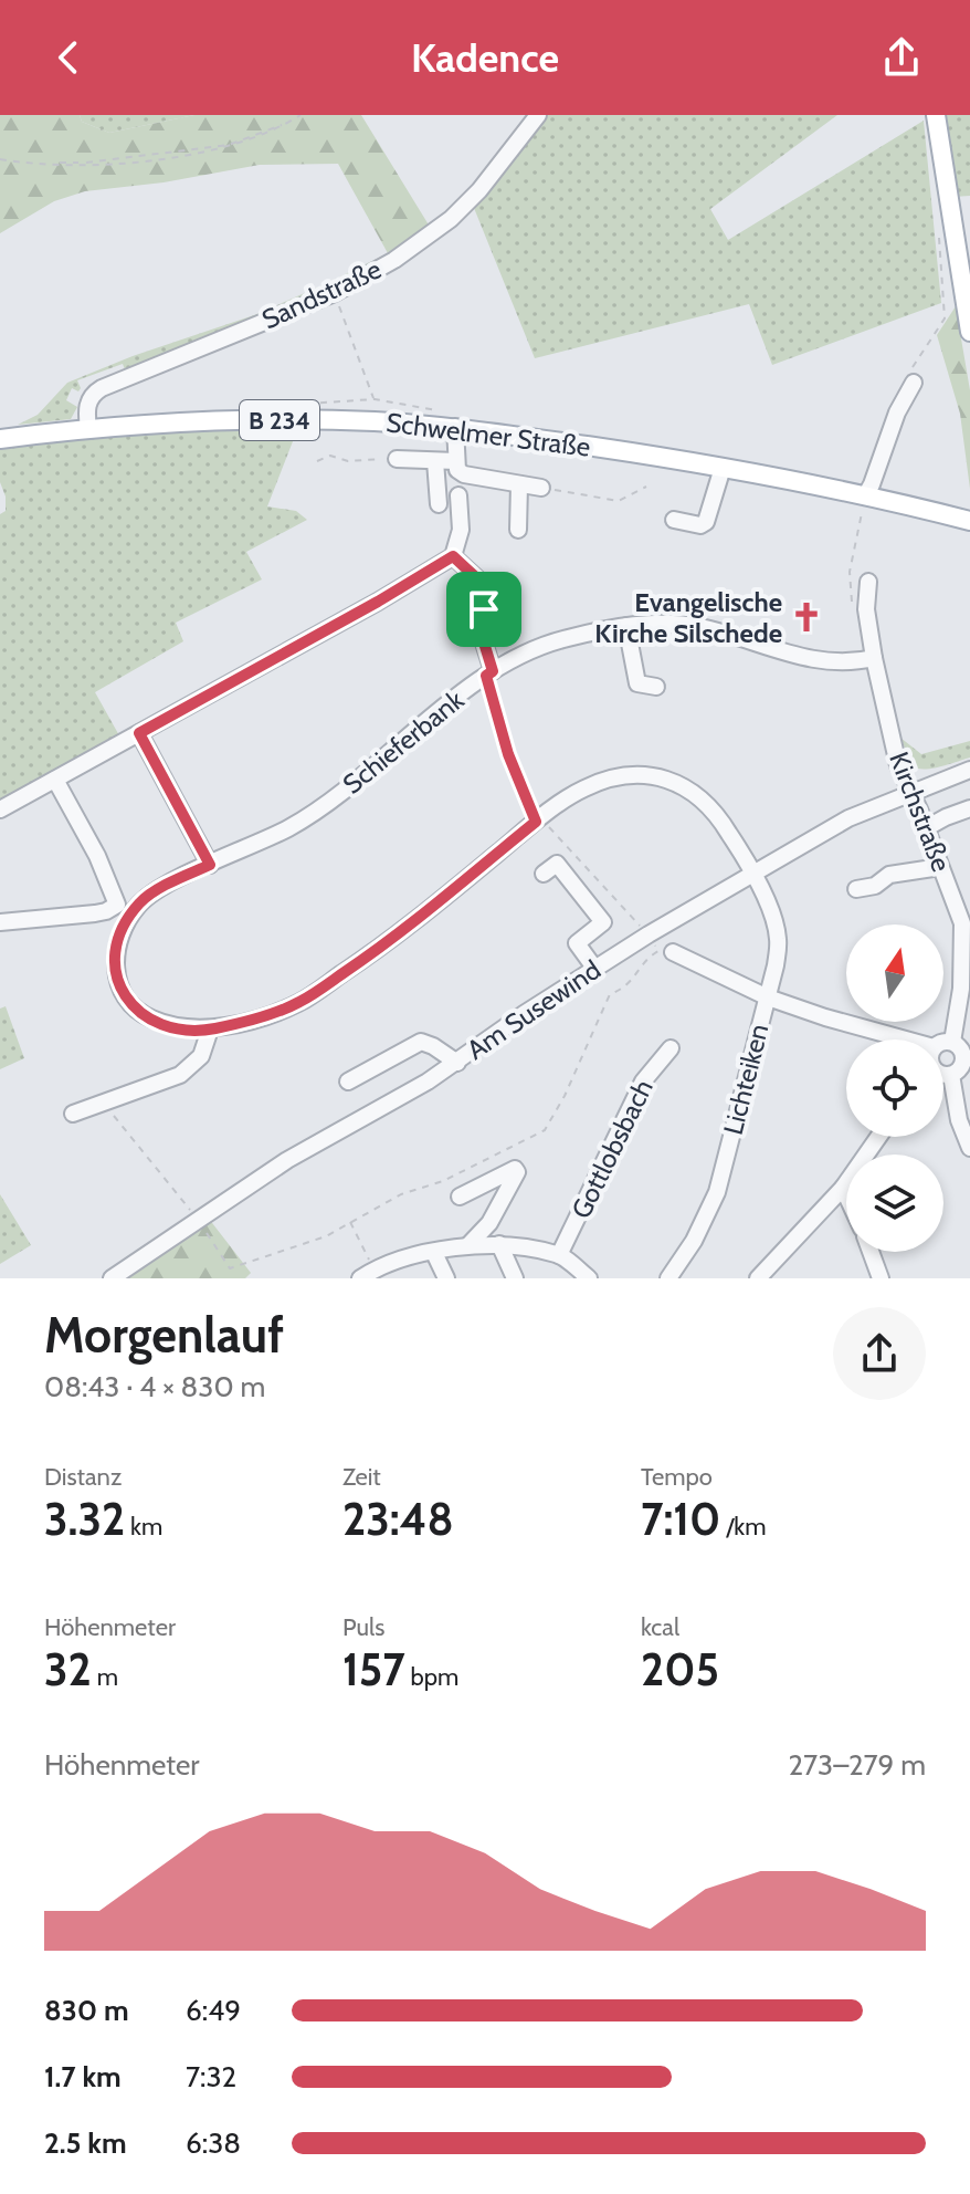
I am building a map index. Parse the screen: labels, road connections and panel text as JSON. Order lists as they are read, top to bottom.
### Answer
{
  "streets": {
    "main road": ["B 234", "Schwelmer Straße"],
    "street": [
      "Sandstraße",
      "Schieferbank",
      "Kirchstraße",
      "Am Susewind",
      "Lichteiken",
      "Gottlobsbach"
    ]
  },
  "crossings": [
    ["Sandstraße", "Schwelmer Straße"],
    ["Schieferbank", "Kirchstraße"],
    ["Schieferbank", "Am Susewind"],
    ["Schieferbank", "Lichteiken"],
    ["Kirchstraße", "Am Susewind"],
    ["Am Susewind", "Lichteiken"]
  ],
  "places": {
    "church": ["Evangelische Kirche Silschede"]
  },
  "north": "top",
  "page": {
    "header": "Kadence",
    "heading": ["Morgenlauf", "08:43 · 4 × 830 m"],
    "stats": [
      ["Distanz", "3.32 km"],
      ["Zeit", "23:48"],
      ["Tempo", "7:10 /km"],
      ["Höhenmeter", "32 m"],
      ["Puls", "157 bpm"],
      ["kcal", "205"]
    ],
    "chart": ["Höhenmeter", "273–279 m"],
    "list": [
      {
        "name": "830 m",
        "note": "6:49"
      },
      {
        "name": "1.7 km",
        "note": "7:32"
      },
      {
        "name": "2.5 km",
        "note": "6:38"
      }
    ]
  }
}
